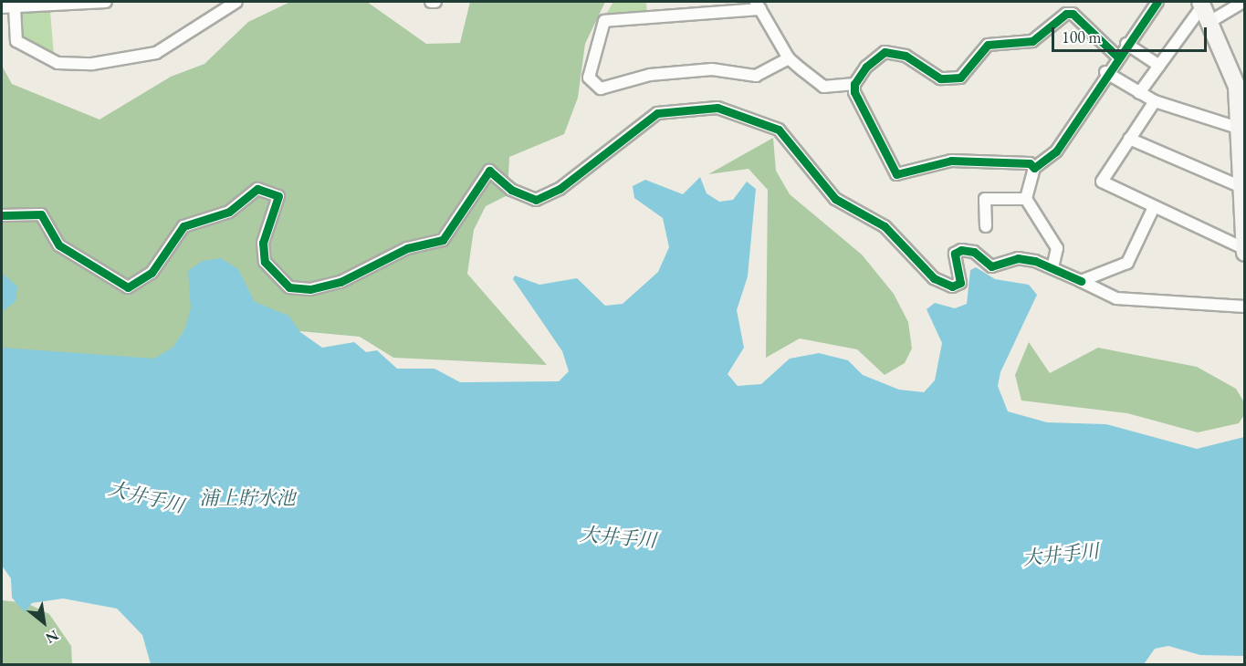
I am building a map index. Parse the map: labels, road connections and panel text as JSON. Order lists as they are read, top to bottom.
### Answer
{
  "water": ["大井手川", "浦上貯水池"],
  "scale_bar": "100 m",
  "north": "bottom right"
}
